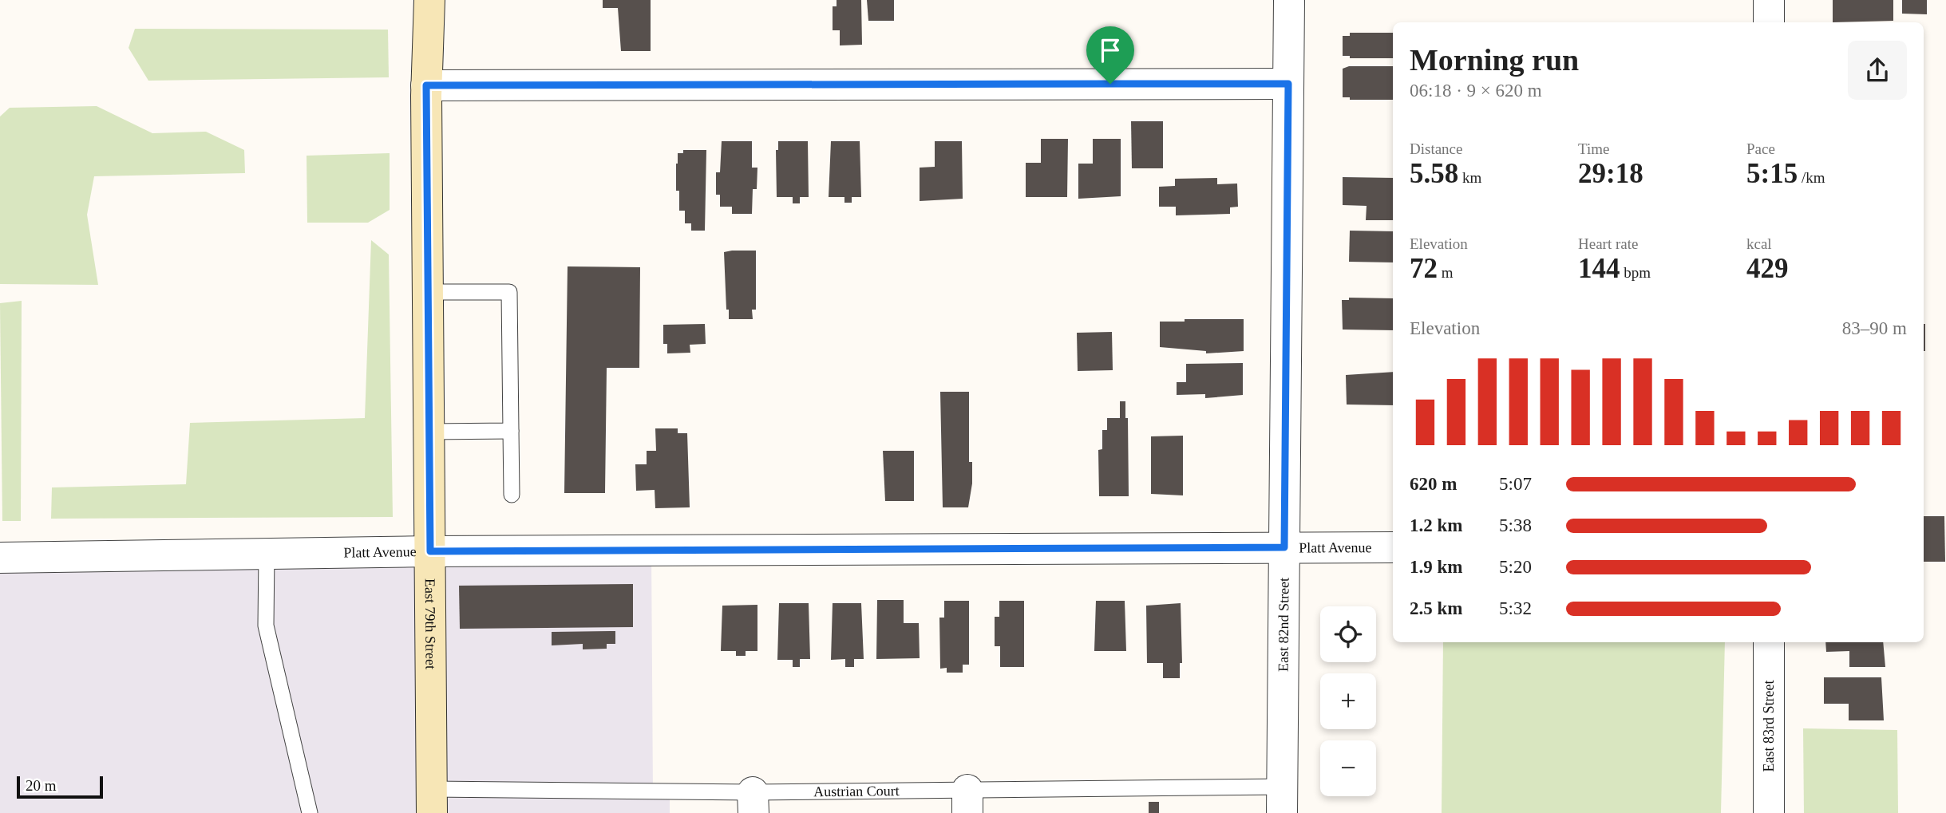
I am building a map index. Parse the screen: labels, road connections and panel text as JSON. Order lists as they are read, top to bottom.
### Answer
{
  "streets": {
    "main road": ["East 79th Street"],
    "street": ["Platt Avenue", "East 82nd Street", "East 83rd Street"],
    "lane": ["Austrian Court"]
  },
  "crossings": [
    ["Platt Avenue", "East 79th Street"],
    ["Platt Avenue", "East 82nd Street"],
    ["East 79th Street", "Austrian Court"],
    ["East 82nd Street", "Austrian Court"]
  ],
  "scale_bar": "20 m",
  "page": {
    "heading": ["Morning run", "06:18 · 9 × 620 m"],
    "stats": [
      ["Distance", "5.58 km"],
      ["Time", "29:18"],
      ["Pace", "5:15 /km"],
      ["Elevation", "72 m"],
      ["Heart rate", "144 bpm"],
      ["kcal", "429"]
    ],
    "chart": ["Elevation", "83–90 m"],
    "list": [
      {
        "name": "620 m",
        "note": "5:07"
      },
      {
        "name": "1.2 km",
        "note": "5:38"
      },
      {
        "name": "1.9 km",
        "note": "5:20"
      },
      {
        "name": "2.5 km",
        "note": "5:32"
      }
    ],
    "map_buttons": ["+", "−"],
    "scale": "20 m"
  }
}
